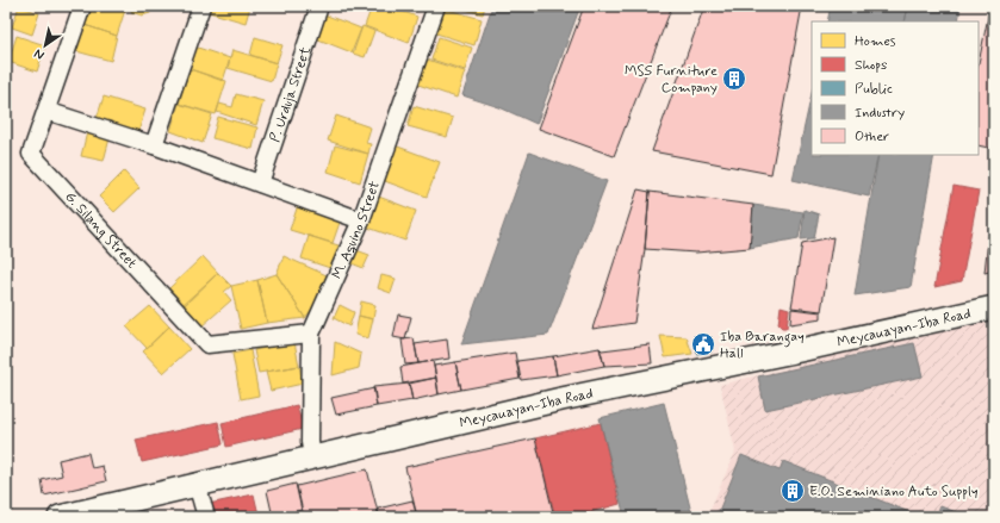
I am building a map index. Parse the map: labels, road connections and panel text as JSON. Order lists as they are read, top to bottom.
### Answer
{
  "streets": {
    "main road": ["Meycauayan-Iba Road"],
    "street": ["P. Urduja Street", "M. Aquino Street", "G. Silang Street"]
  },
  "crossings": [
    ["M. Aquino Street", "G. Silang Street"],
    ["M. Aquino Street", "Meycauayan-Iba Road"]
  ],
  "places": {
    "building": ["MSS Furniture Company", "E.O. Seminiano Auto Supply"],
    "public building": ["Iba Barangay Hall"]
  },
  "legend": [
    "Homes",
    "Shops",
    "Public",
    "Industry",
    "Other"
  ],
  "north": "bottom left"
}
